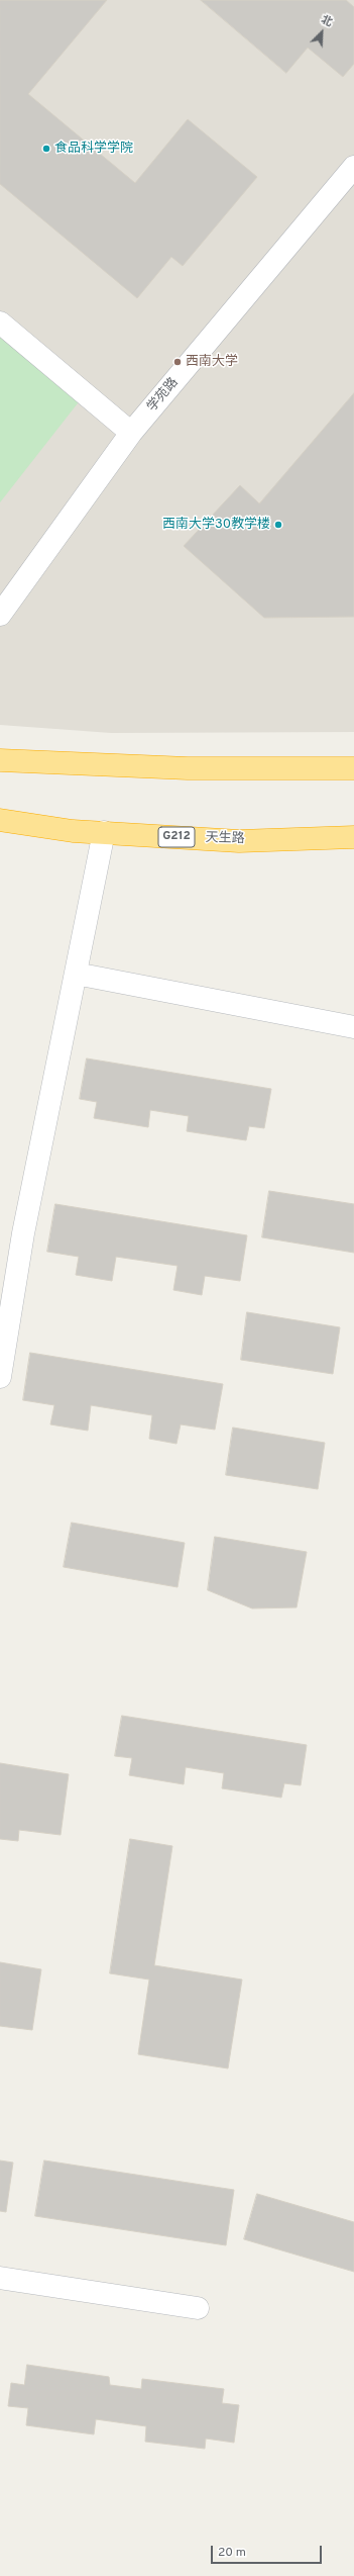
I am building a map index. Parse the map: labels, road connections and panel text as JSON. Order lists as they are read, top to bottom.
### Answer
{
  "streets": {
    "highway": ["G212", "天生路"],
    "lane": ["学苑路"]
  },
  "places": ["食品科学学院", "西南大学", "西南大学30教学楼"],
  "scale_bar": "20 m",
  "north": "top right"
}
